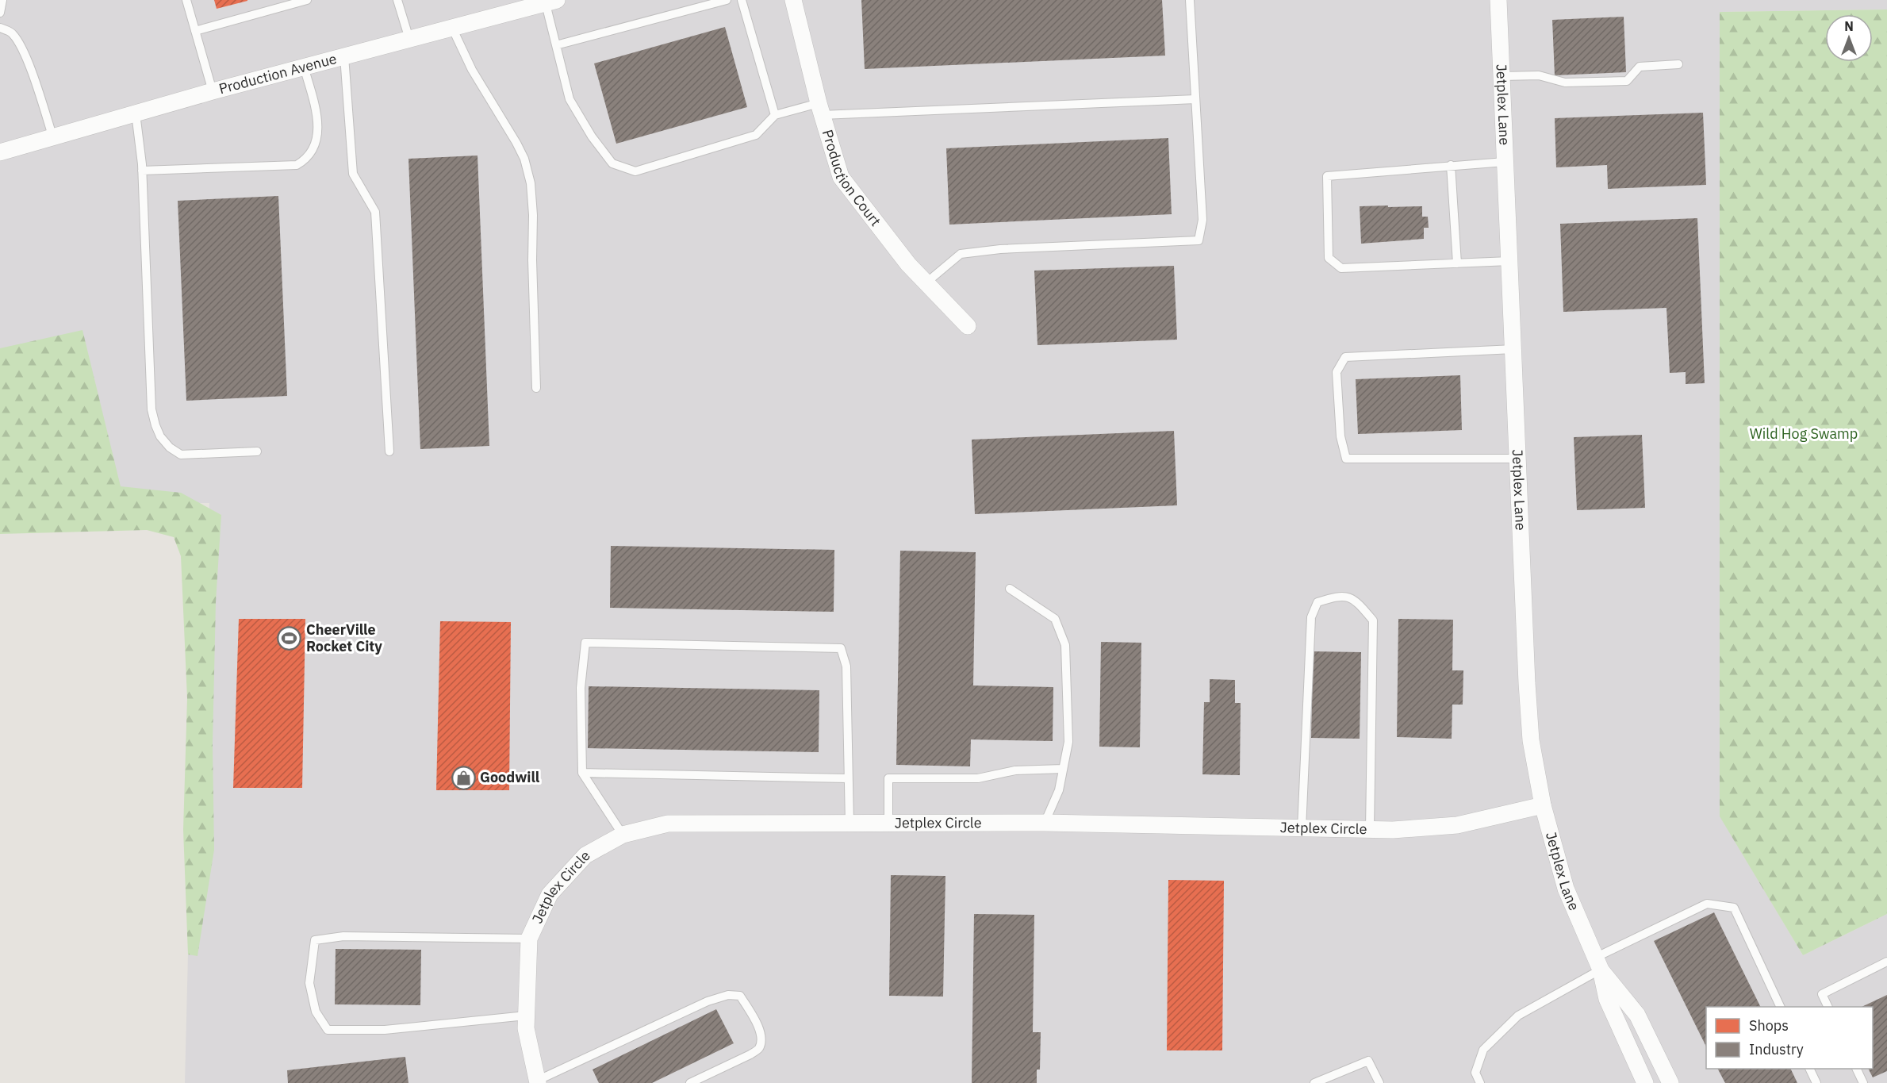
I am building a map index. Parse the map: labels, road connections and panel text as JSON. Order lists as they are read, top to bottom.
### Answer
{
  "streets": {
    "street": [
      "Production Avenue",
      "Jetplex Lane",
      "Production Court",
      "Jetplex Circle"
    ]
  },
  "crossings": [
    ["Jetplex Lane", "Jetplex Circle"]
  ],
  "parks": ["Wild Hog Swamp"],
  "places": {
    "sports": ["CheerVille Rocket City"],
    "shop": ["Goodwill"]
  },
  "legend": ["Shops", "Industry"],
  "north": "top"
}
